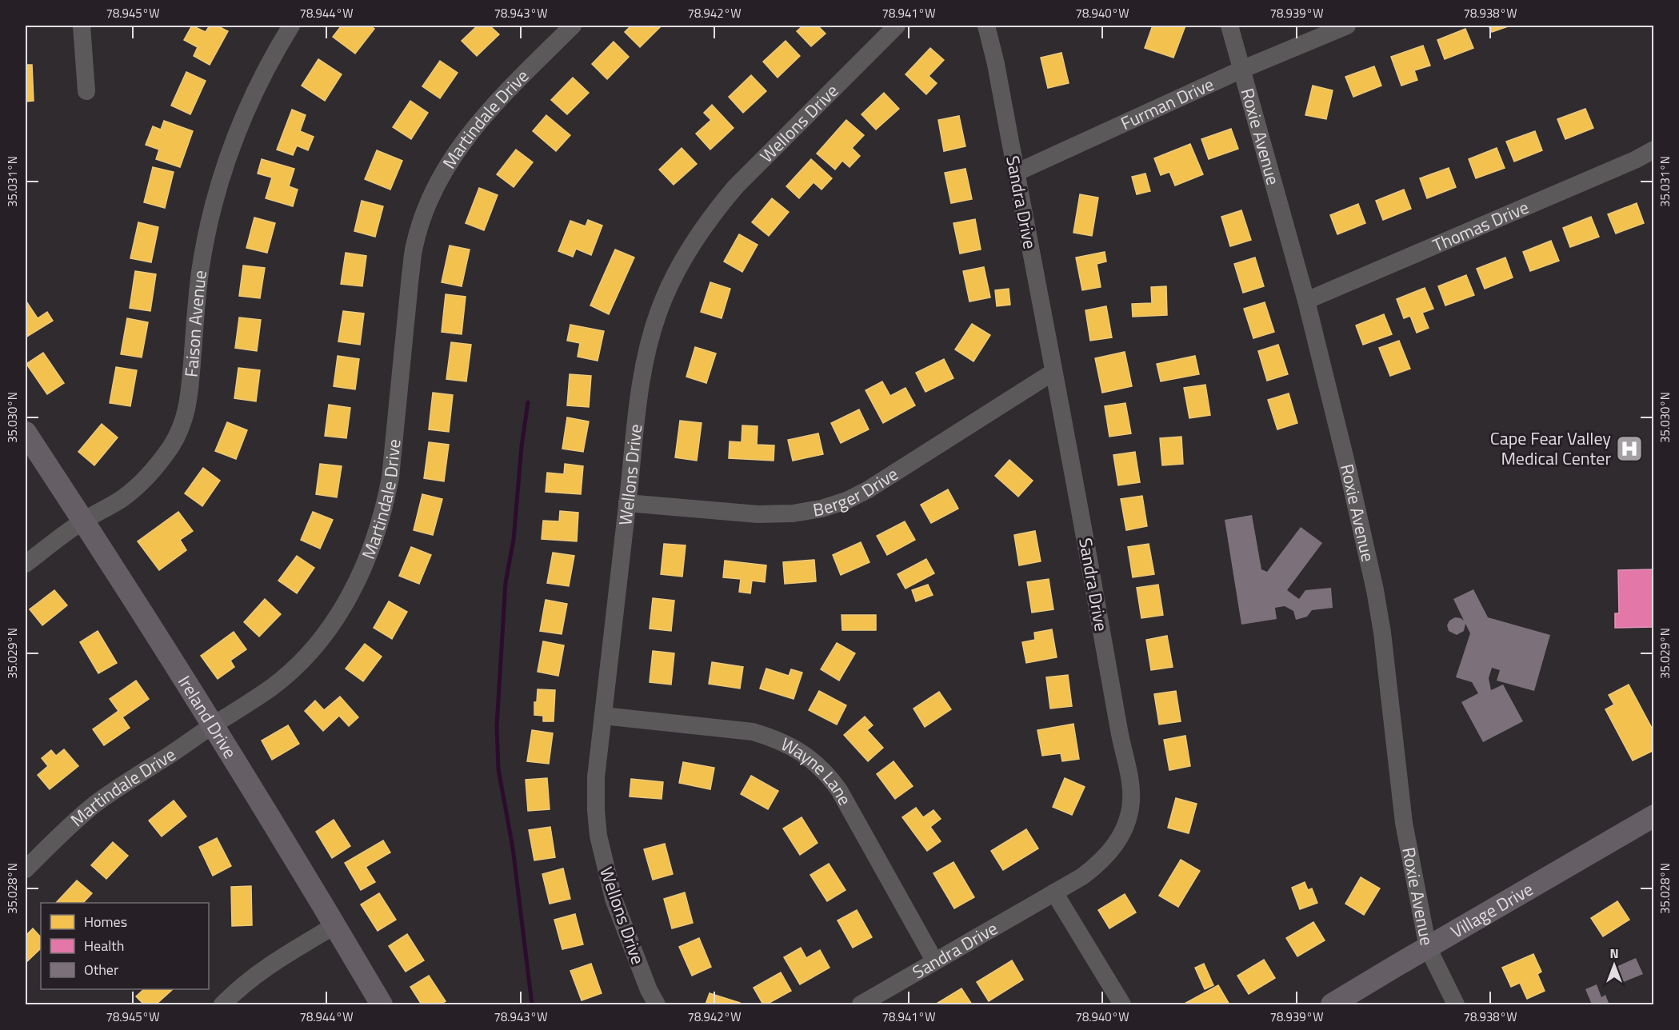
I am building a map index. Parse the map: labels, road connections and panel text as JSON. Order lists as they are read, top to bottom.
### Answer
{
  "streets": {
    "main road": ["Ireland Drive", "Village Drive"],
    "street": [
      "Furman Drive",
      "Martindale Drive",
      "Wellons Drive",
      "Roxie Avenue",
      "Sandra Drive",
      "Thomas Drive",
      "Faison Avenue",
      "Berger Drive",
      "Wayne Lane"
    ]
  },
  "crossings": [
    ["Furman Drive", "Roxie Avenue"],
    ["Furman Drive", "Sandra Drive"],
    ["Martindale Drive", "Ireland Drive"],
    ["Wellons Drive", "Berger Drive"],
    ["Wellons Drive", "Wayne Lane"],
    ["Roxie Avenue", "Thomas Drive"],
    ["Roxie Avenue", "Village Drive"],
    ["Sandra Drive", "Berger Drive"],
    ["Sandra Drive", "Wayne Lane"],
    ["Faison Avenue", "Ireland Drive"]
  ],
  "places": {
    "hospital": ["Cape Fear Valley Medical Center"]
  },
  "legend": ["Homes", "Health", "Other"],
  "north": "top",
  "coordinates": [
    "78.945°W",
    "78.944°W",
    "78.943°W",
    "78.942°W",
    "78.941°W",
    "78.940°W",
    "78.939°W",
    "78.938°W",
    "35.031°N",
    "35.030°N",
    "35.029°N",
    "35.028°N"
  ]
}
